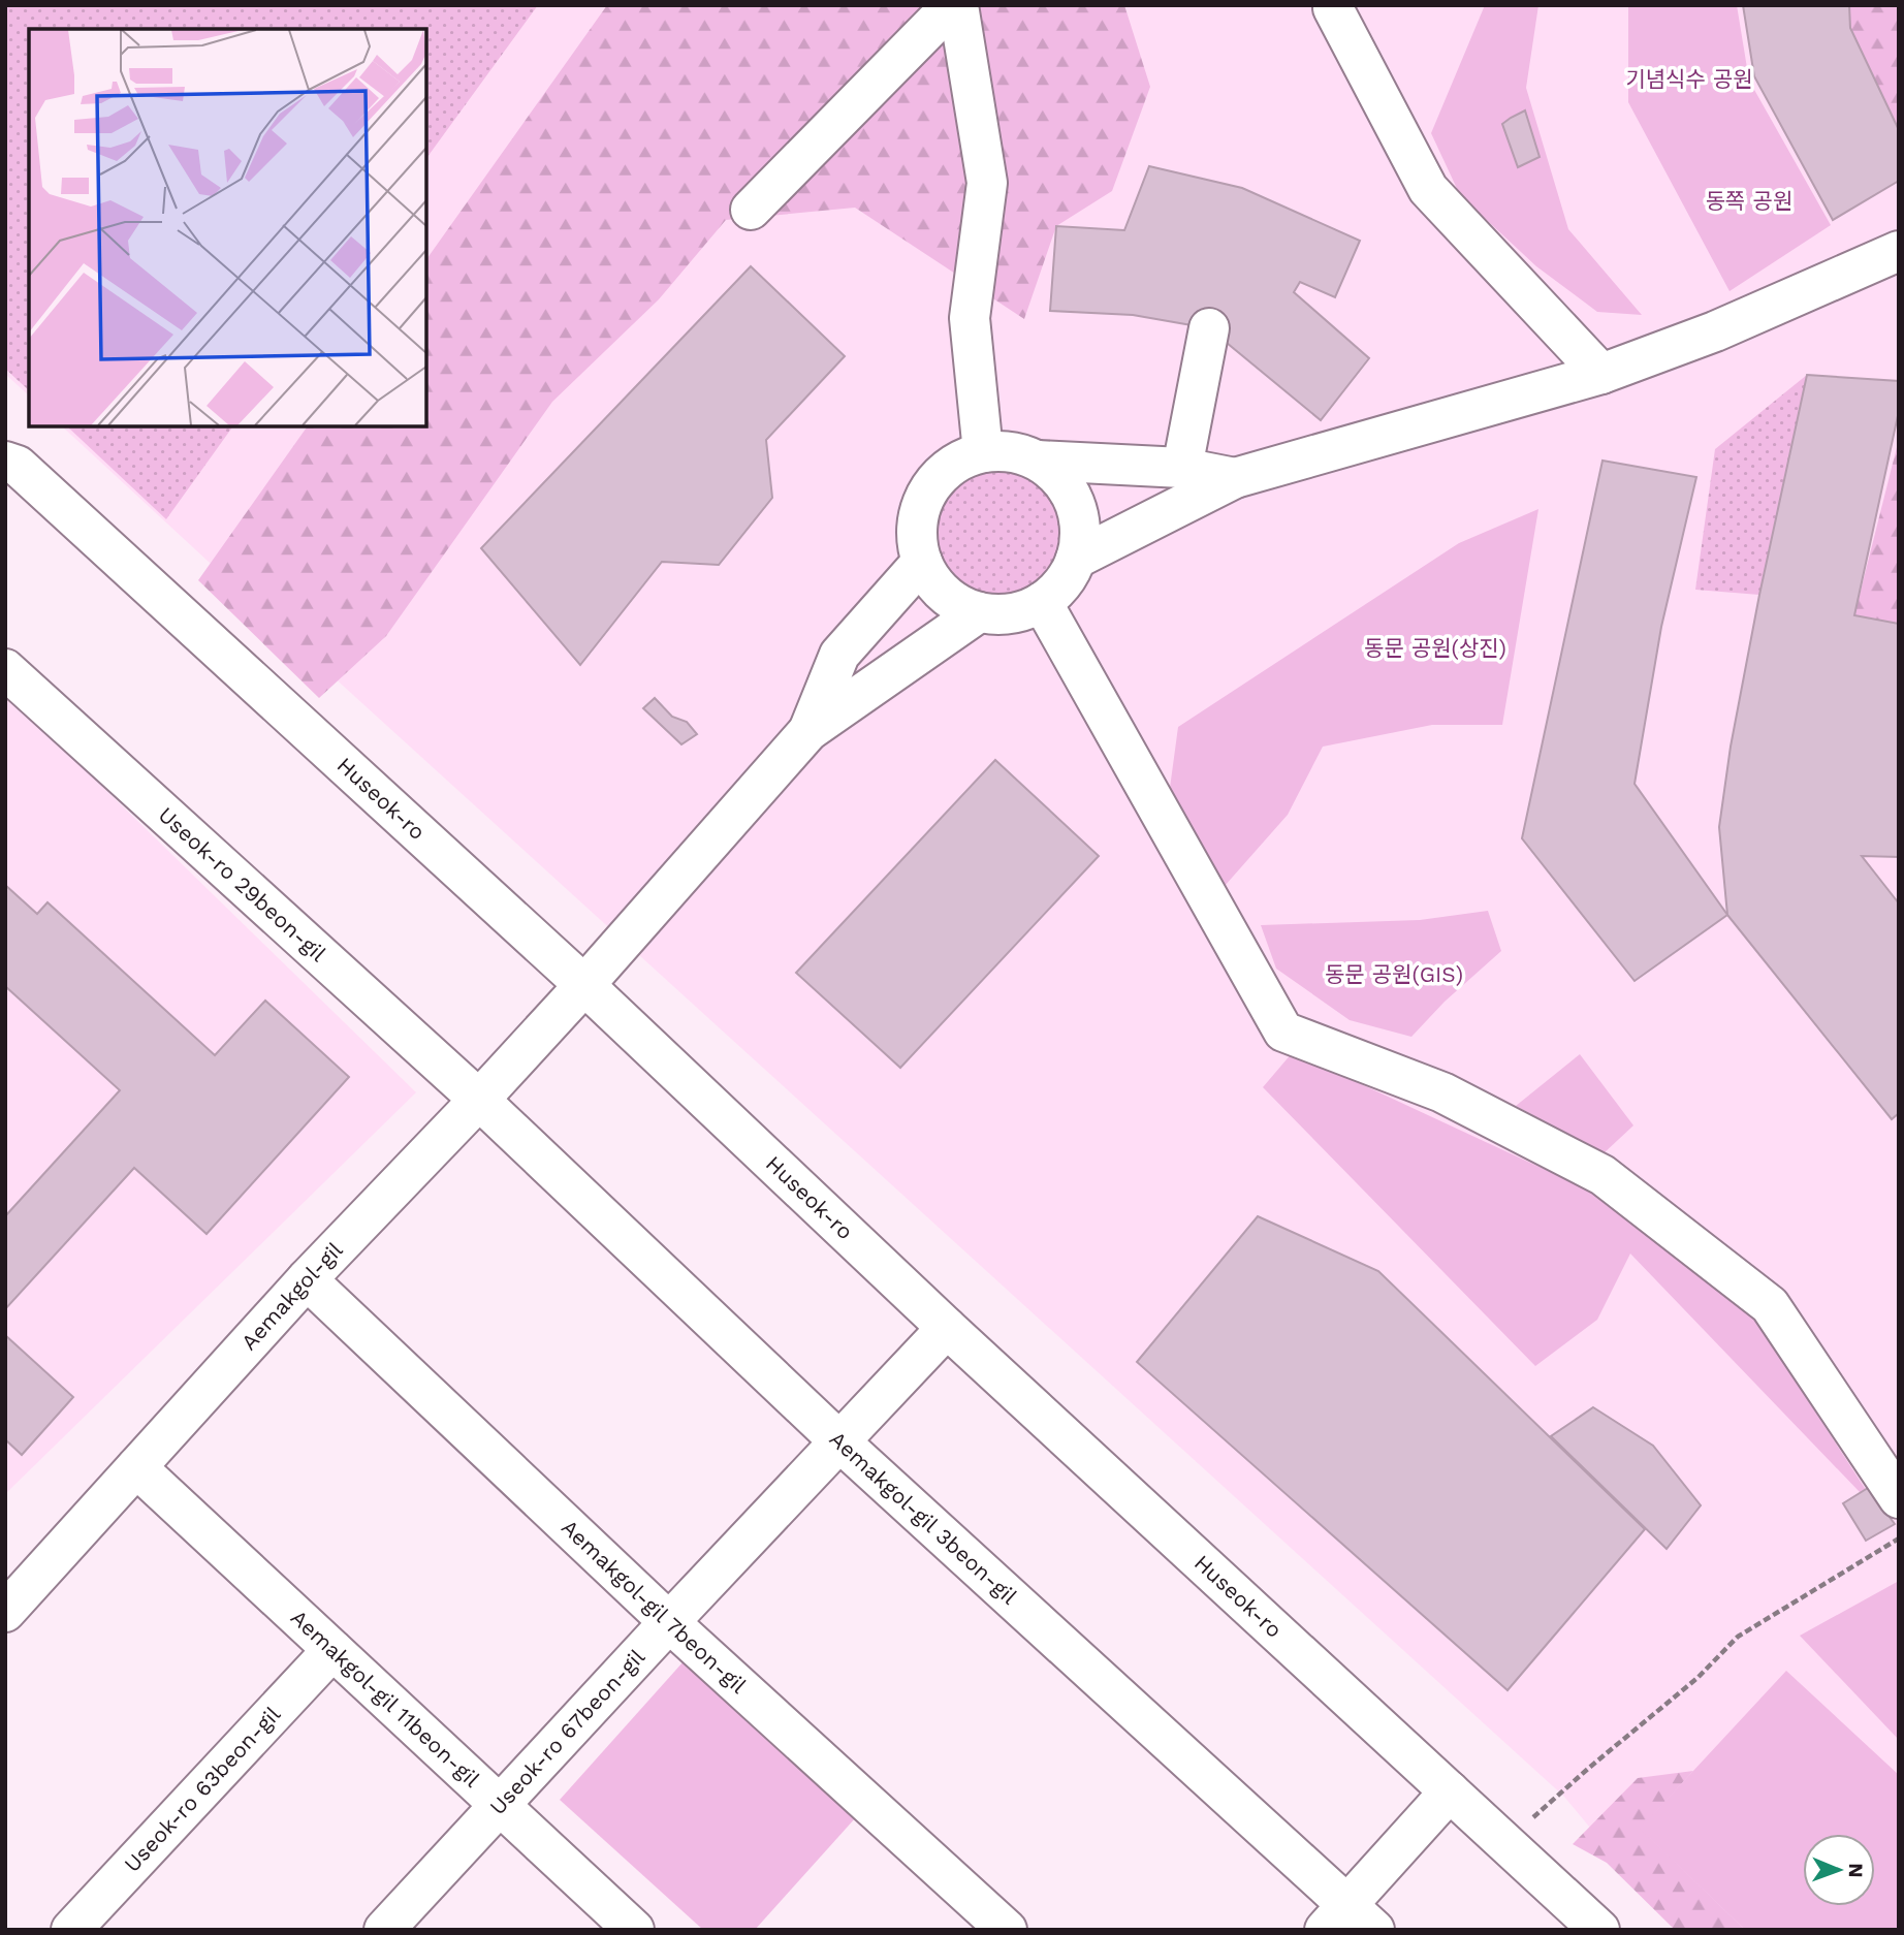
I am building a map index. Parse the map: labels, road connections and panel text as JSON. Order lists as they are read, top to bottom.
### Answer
{
  "streets": {
    "street": [
      "Huseok-ro",
      "Useok-ro 29beon-gil",
      "Aemakgol-gil",
      "Aemakgol-gil 3beon-gil",
      "Aemakgol-gil 7beon-gil",
      "Aemakgol-gil 11beon-gil",
      "Useok-ro 67beon-gil",
      "Useok-ro 63beon-gil"
    ]
  },
  "crossings": [
    ["Huseok-ro", "Aemakgol-gil"],
    ["Huseok-ro", "Useok-ro 67beon-gil"],
    ["Useok-ro 29beon-gil", "Aemakgol-gil"],
    ["Useok-ro 29beon-gil", "Aemakgol-gil 3beon-gil"],
    ["Aemakgol-gil", "Aemakgol-gil 3beon-gil"],
    ["Aemakgol-gil", "Aemakgol-gil 7beon-gil"],
    ["Aemakgol-gil", "Aemakgol-gil 11beon-gil"],
    ["Aemakgol-gil 3beon-gil", "Useok-ro 67beon-gil"],
    ["Aemakgol-gil 7beon-gil", "Useok-ro 67beon-gil"],
    ["Aemakgol-gil 11beon-gil", "Useok-ro 67beon-gil"],
    ["Aemakgol-gil 11beon-gil", "Useok-ro 63beon-gil"]
  ],
  "parks": [
    "기념식수 공원",
    "동쪽 공원",
    "동문 공원(상진)",
    "동문 공원(GIS)"
  ],
  "north": "right"
}
